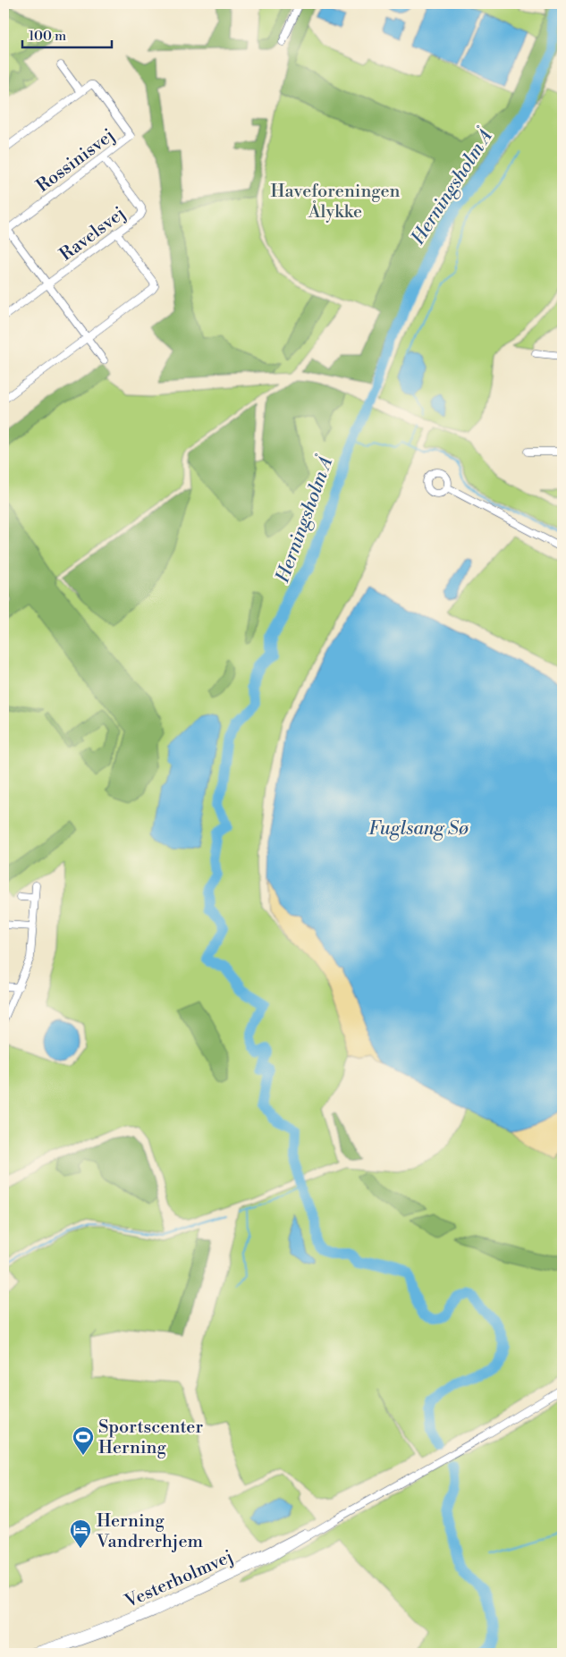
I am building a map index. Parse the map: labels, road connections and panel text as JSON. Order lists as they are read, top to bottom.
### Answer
{
  "streets": {
    "street": ["Rossinisvej", "Ravelsvej", "Vesterholmvej"]
  },
  "crossings": [
    ["Rossinisvej", "Ravelsvej"]
  ],
  "water": ["Herningsholm Å", "Fuglsang Sø"],
  "parks": ["Haveforeningen Ålykke"],
  "places": {
    "sports": ["Sportscenter Herning"],
    "hotel": ["Herning Vandrerhjem"]
  },
  "scale_bar": "100 m"
}
